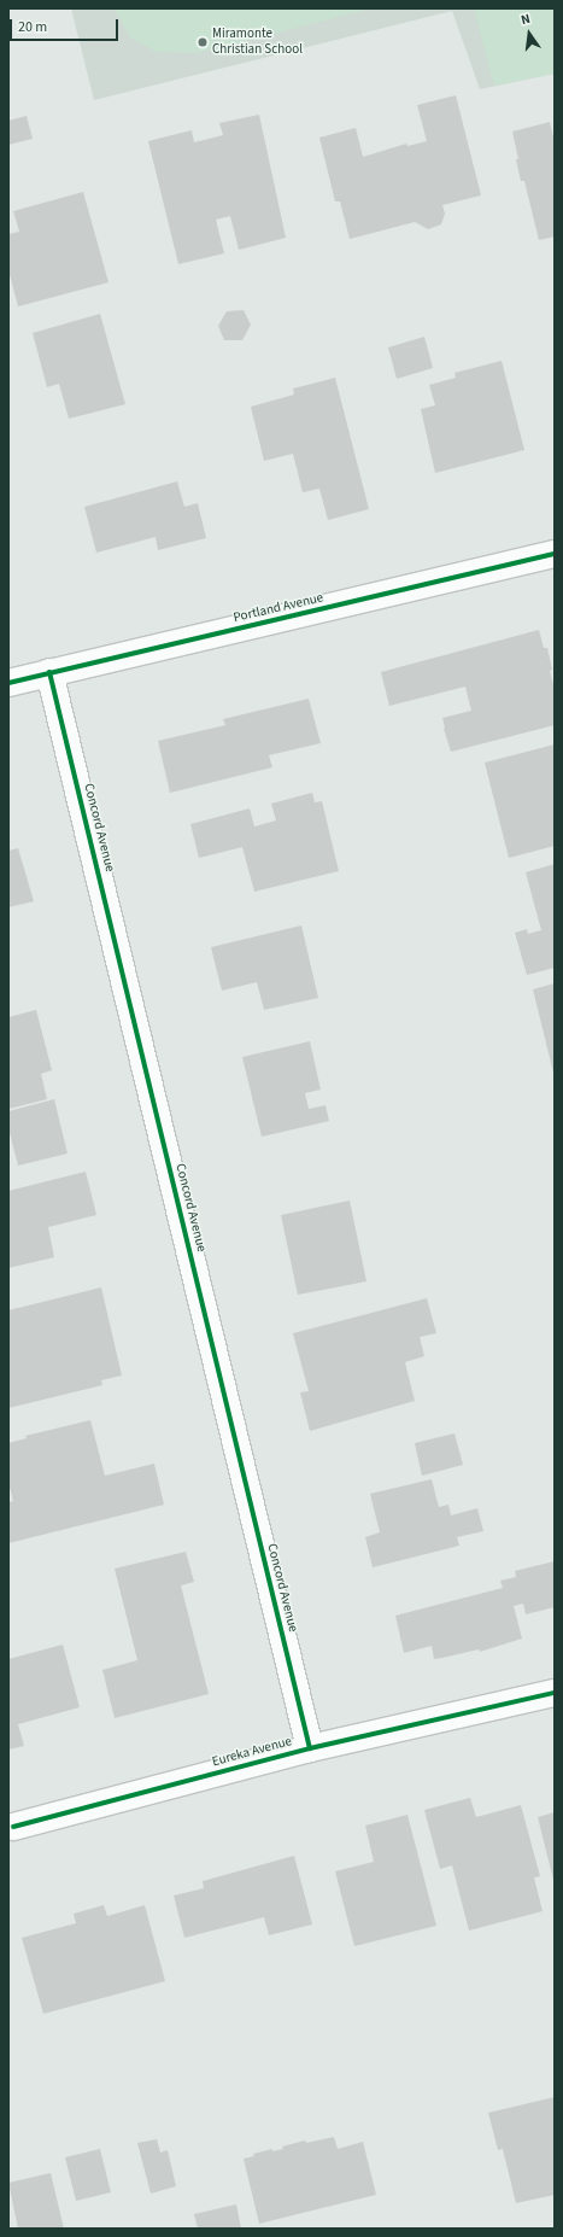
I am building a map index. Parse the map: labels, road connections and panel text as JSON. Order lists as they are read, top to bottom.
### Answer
{
  "streets": {
    "street": ["Portland Avenue", "Concord Avenue", "Eureka Avenue"]
  },
  "crossings": [
    ["Portland Avenue", "Concord Avenue"],
    ["Concord Avenue", "Eureka Avenue"]
  ],
  "places": ["Miramonte Christian School"],
  "scale_bar": "20 m",
  "north": "top"
}
